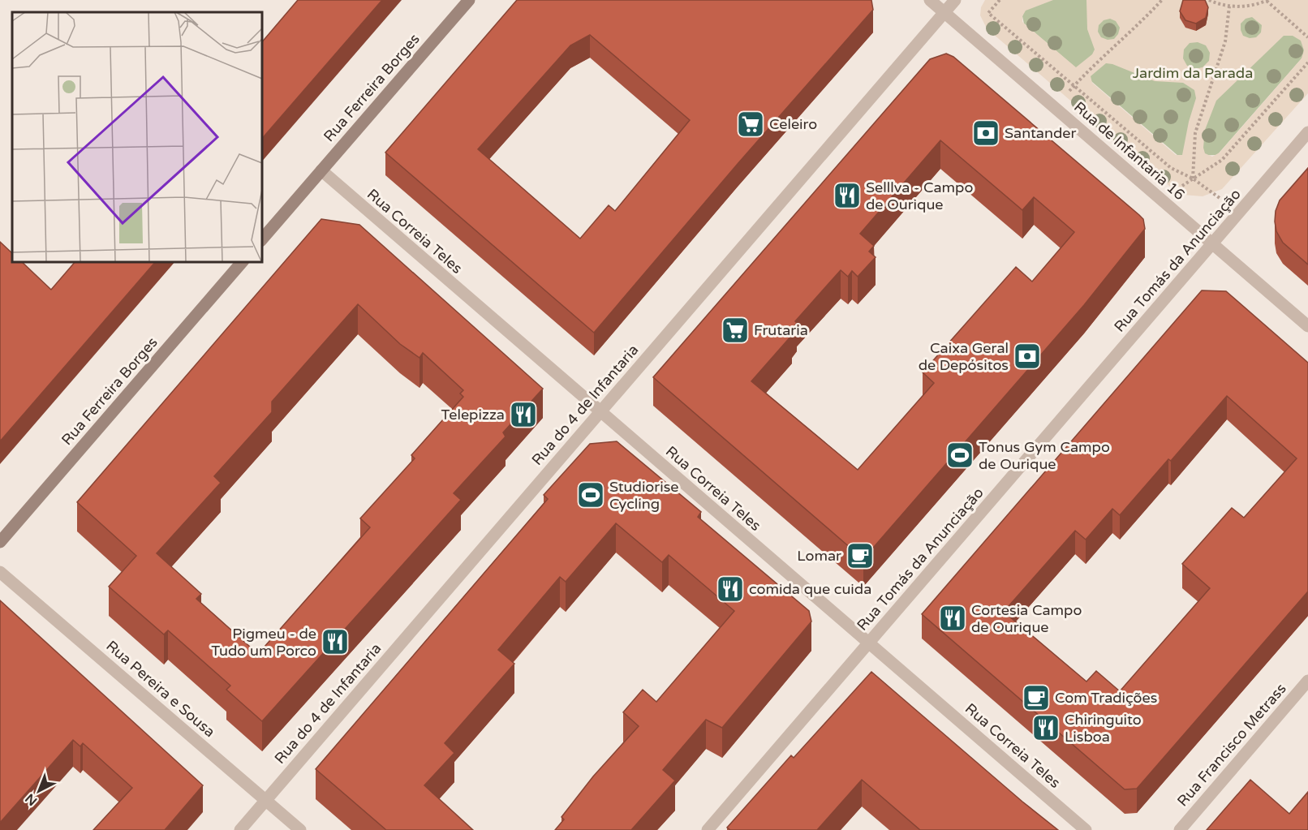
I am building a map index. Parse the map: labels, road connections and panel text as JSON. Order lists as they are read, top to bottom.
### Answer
{
  "streets": {
    "main road": ["Rua Ferreira Borges"],
    "street": [
      "Rua de Infantaria 16",
      "Rua Correia Teles",
      "Rua Tomás da Anunciação",
      "Rua do 4 de Infantaria",
      "Rua Pereira e Sousa",
      "Rua Francisco Metrass"
    ]
  },
  "crossings": [
    ["Rua Ferreira Borges", "Rua Correia Teles"],
    ["Rua de Infantaria 16", "Rua Tomás da Anunciação"],
    ["Rua de Infantaria 16", "Rua do 4 de Infantaria"],
    ["Rua Correia Teles", "Rua Tomás da Anunciação"],
    ["Rua Correia Teles", "Rua do 4 de Infantaria"],
    ["Rua do 4 de Infantaria", "Rua Pereira e Sousa"]
  ],
  "parks": ["Jardim da Parada"],
  "places": {
    "supermarket": ["Celeiro", "Frutaria"],
    "bank": ["Santander", "Caixa Geral de Depósitos"],
    "restaurant": [
      "Selllva - Campo de Ourique",
      "Telepizza",
      "comida que cuida",
      "Cortesia Campo de Ourique",
      "Pigmeu - de Tudo um Porco",
      "Chiringuito Lisboa"
    ],
    "sports": ["Tonus Gym Campo de Ourique", "Studiorise Cycling"],
    "cafe": ["Lomar", "Com Tradições"]
  },
  "north": "bottom left"
}
